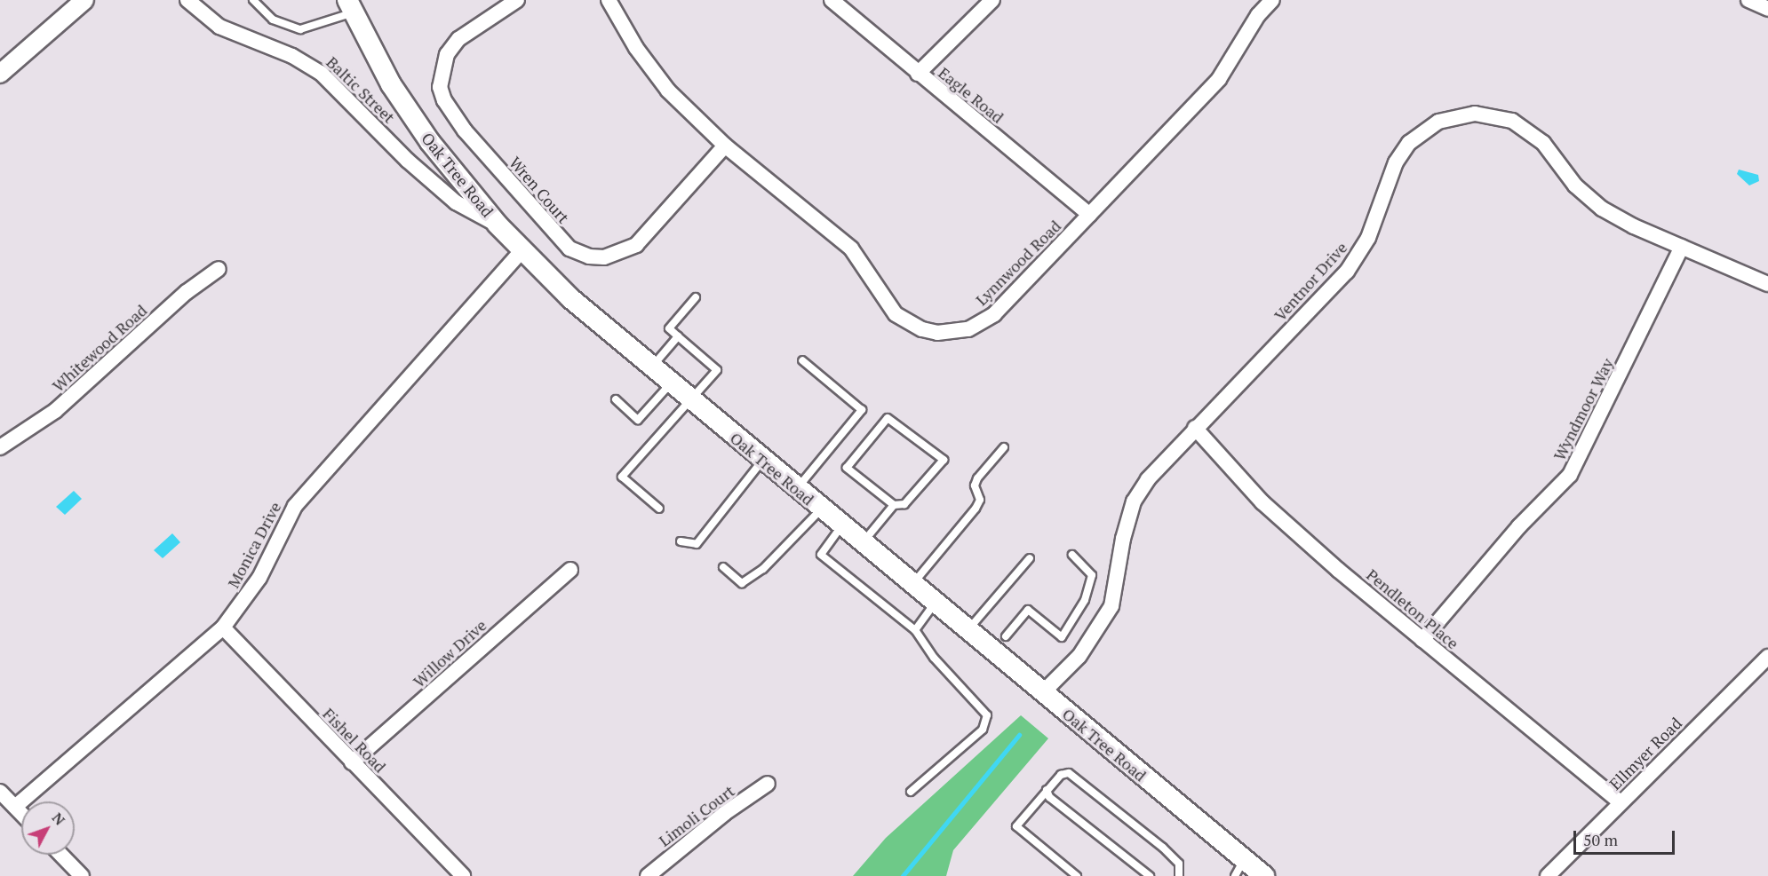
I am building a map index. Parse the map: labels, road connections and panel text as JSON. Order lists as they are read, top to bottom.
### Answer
{
  "streets": {
    "main road": ["Oak Tree Road"],
    "street": [
      "Baltic Street",
      "Eagle Road",
      "Wren Court",
      "Lynnwood Road",
      "Ventnor Drive",
      "Whitewood Road",
      "Wyndmoor Way",
      "Monica Drive",
      "Pendleton Place",
      "Willow Drive",
      "Fishel Road",
      "Ellmyer Road",
      "Limoli Court"
    ]
  },
  "crossings": [
    ["Baltic Street", "Oak Tree Road"],
    ["Eagle Road", "Lynnwood Road"],
    ["Oak Tree Road", "Ventnor Drive"],
    ["Oak Tree Road", "Monica Drive"],
    ["Wren Court", "Lynnwood Road"],
    ["Ventnor Drive", "Wyndmoor Way"],
    ["Ventnor Drive", "Pendleton Place"],
    ["Wyndmoor Way", "Pendleton Place"],
    ["Monica Drive", "Fishel Road"],
    ["Pendleton Place", "Ellmyer Road"],
    ["Willow Drive", "Fishel Road"]
  ],
  "scale_bar": "50 m",
  "north": "top right"
}
